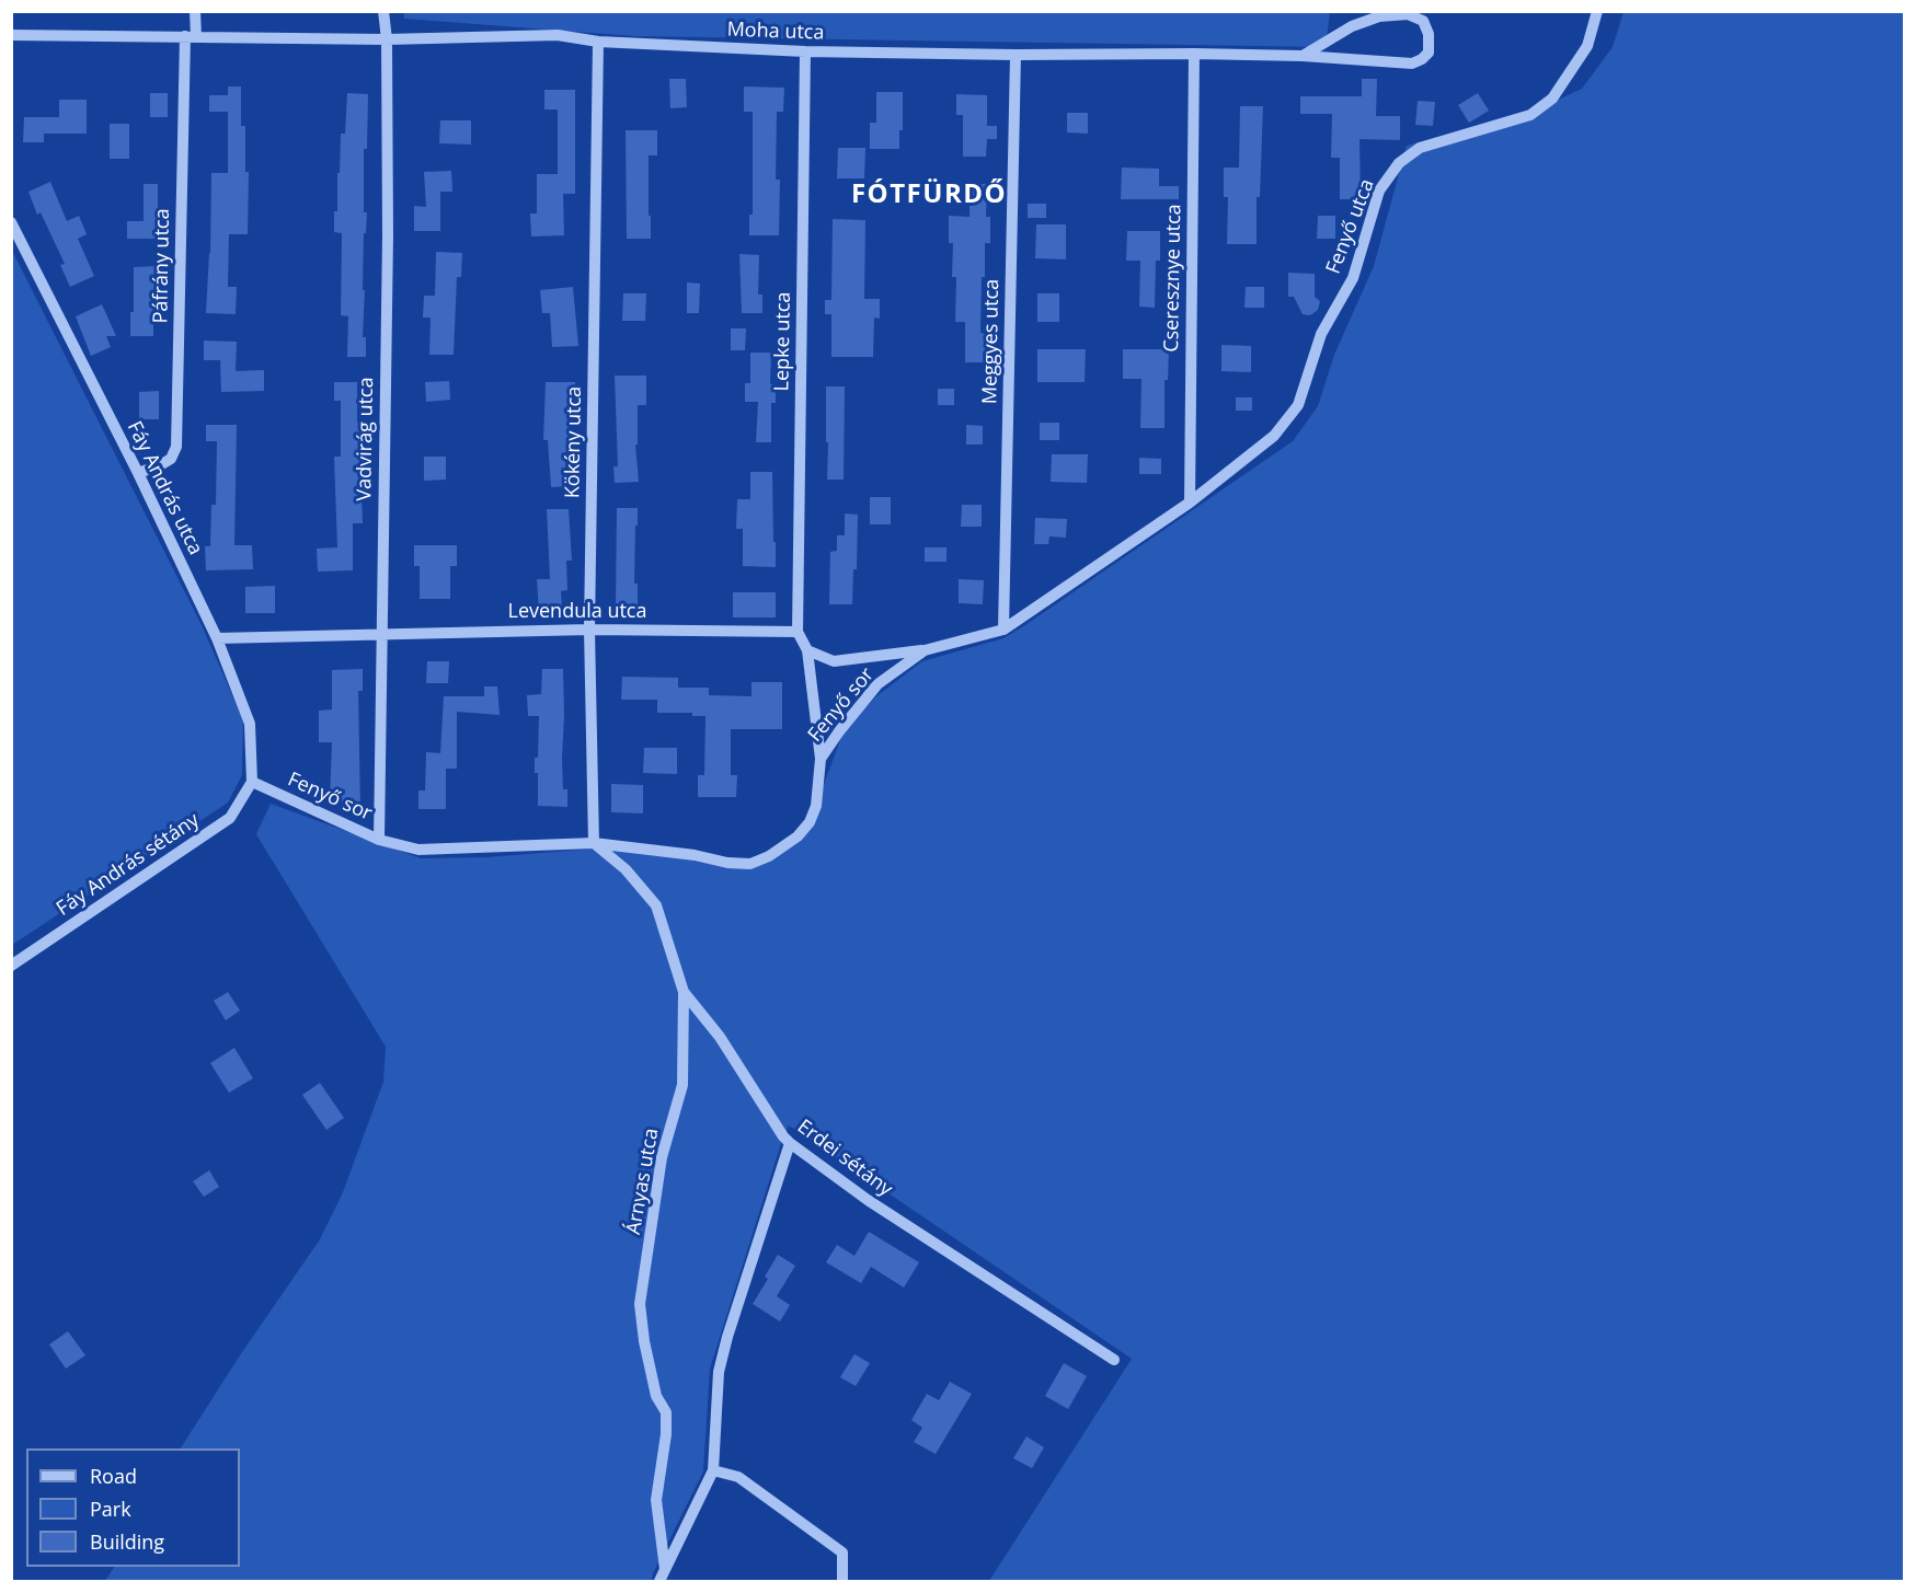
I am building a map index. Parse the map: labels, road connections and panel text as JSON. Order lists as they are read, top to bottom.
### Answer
{
  "streets": {
    "street": [
      "Moha utca",
      "Fenyő utca",
      "Páfrány utca",
      "Cseresznye utca",
      "Lepke utca",
      "Meggyes utca",
      "Vadvirág utca",
      "Kökény utca",
      "Fáy András utca",
      "Levendula utca",
      "Fenyő sor",
      "Fáy András sétány",
      "Erdei sétány",
      "Árnyas utca"
    ]
  },
  "crossings": [
    ["Moha utca", "Páfrány utca"],
    ["Moha utca", "Cseresznye utca"],
    ["Moha utca", "Lepke utca"],
    ["Moha utca", "Meggyes utca"],
    ["Moha utca", "Vadvirág utca"],
    ["Moha utca", "Kökény utca"],
    ["Fenyő utca", "Fenyő sor"],
    ["Páfrány utca", "Fáy András utca"],
    ["Cseresznye utca", "Fenyő sor"],
    ["Lepke utca", "Levendula utca"],
    ["Meggyes utca", "Fenyő sor"],
    ["Vadvirág utca", "Levendula utca"],
    ["Vadvirág utca", "Fenyő sor"],
    ["Kökény utca", "Levendula utca"],
    ["Kökény utca", "Fenyő sor"],
    ["Kökény utca", "Erdei sétány"],
    ["Fáy András utca", "Levendula utca"],
    ["Fáy András utca", "Fenyő sor"],
    ["Fáy András utca", "Fáy András sétány"],
    ["Fenyő sor", "Fáy András sétány"],
    ["Fenyő sor", "Erdei sétány"],
    ["Erdei sétány", "Árnyas utca"]
  ],
  "districts": ["FÓTFÜRDŐ"],
  "legend": ["Road", "Park", "Building"]
}
